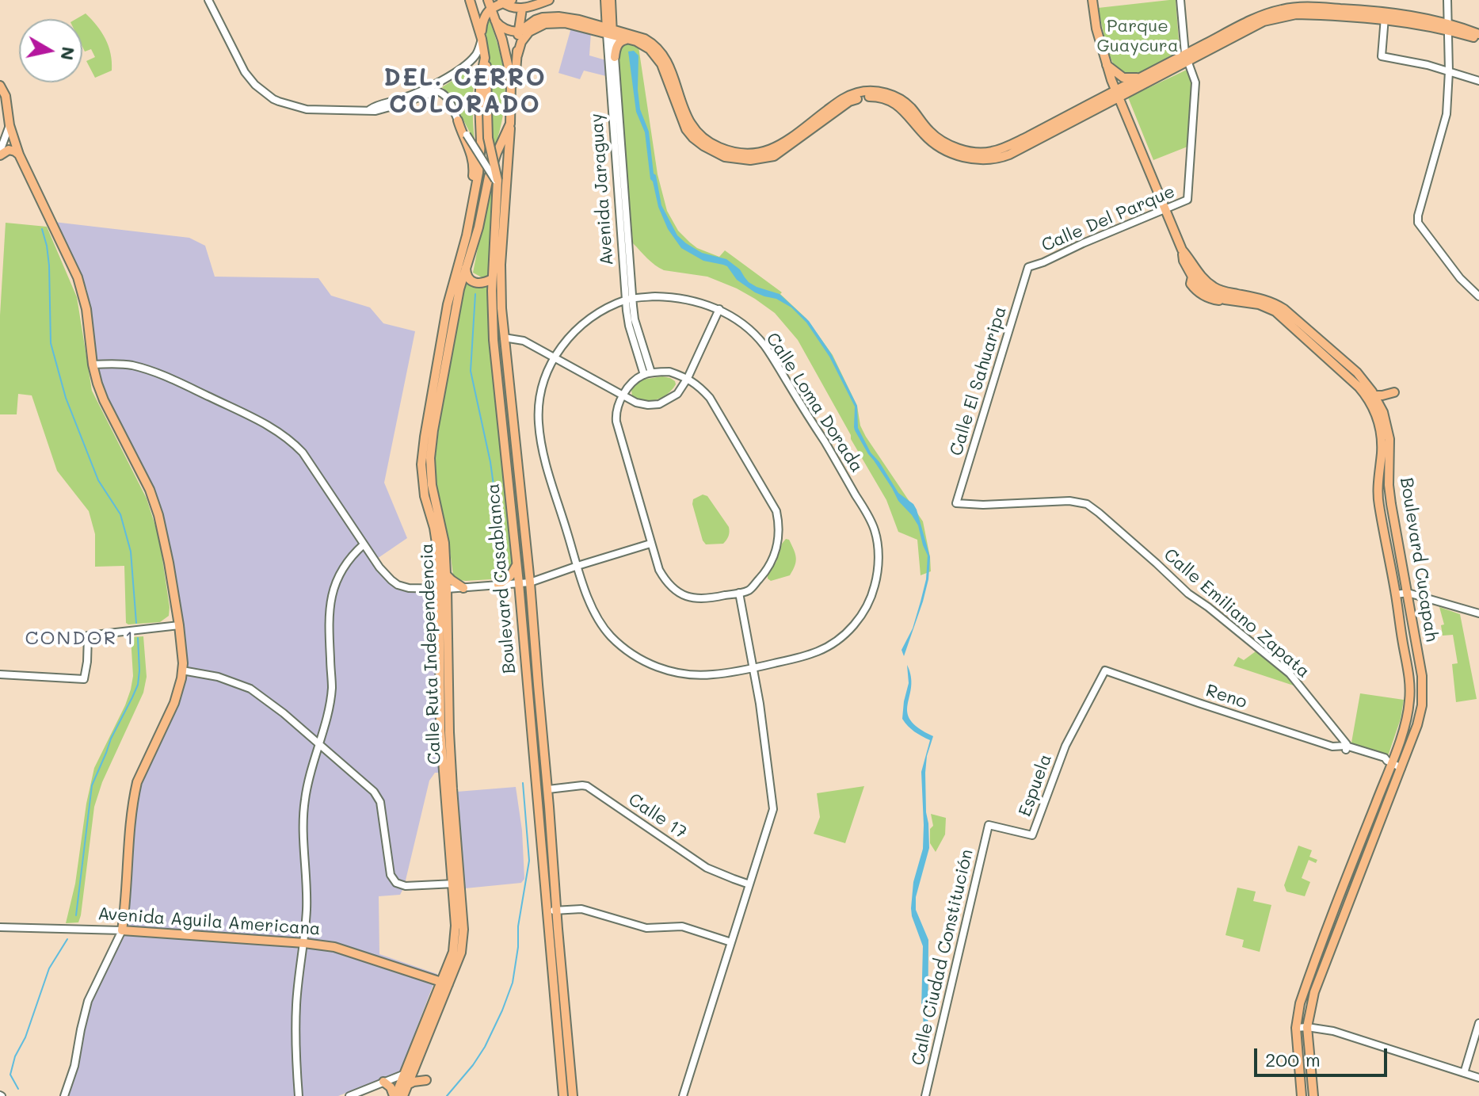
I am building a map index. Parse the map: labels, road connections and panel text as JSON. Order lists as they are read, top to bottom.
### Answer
{
  "streets": {
    "main road": [
      "Avenida Jaraguay",
      "Boulevard Cucapah",
      "Boulevard Casablanca",
      "Calle Ruta Independencia",
      "Avenida Aguila Americana"
    ],
    "street": [
      "Calle Del Parque",
      "Calle El Sahuaripa",
      "Calle Loma Dorada",
      "Calle Emiliano Zapata",
      "Reno",
      "Espuela",
      "Calle 17",
      "Calle Ciudad Constitución"
    ]
  },
  "crossings": [
    ["Avenida Jaraguay", "Calle Loma Dorada"],
    ["Calle Del Parque", "Calle El Sahuaripa"],
    ["Calle El Sahuaripa", "Calle Emiliano Zapata"],
    ["Boulevard Cucapah", "Reno"],
    ["Boulevard Casablanca", "Calle Ruta Independencia"],
    ["Boulevard Casablanca", "Calle 17"],
    ["Calle Emiliano Zapata", "Reno"],
    ["Calle Ruta Independencia", "Avenida Aguila Americana"],
    ["Reno", "Espuela"],
    ["Espuela", "Calle Ciudad Constitución"]
  ],
  "districts": ["DEL. CERRO COLORADO", "CONDOR 1"],
  "parks": ["Parque Guaycura"],
  "scale_bar": "200 m",
  "north": "right"
}
